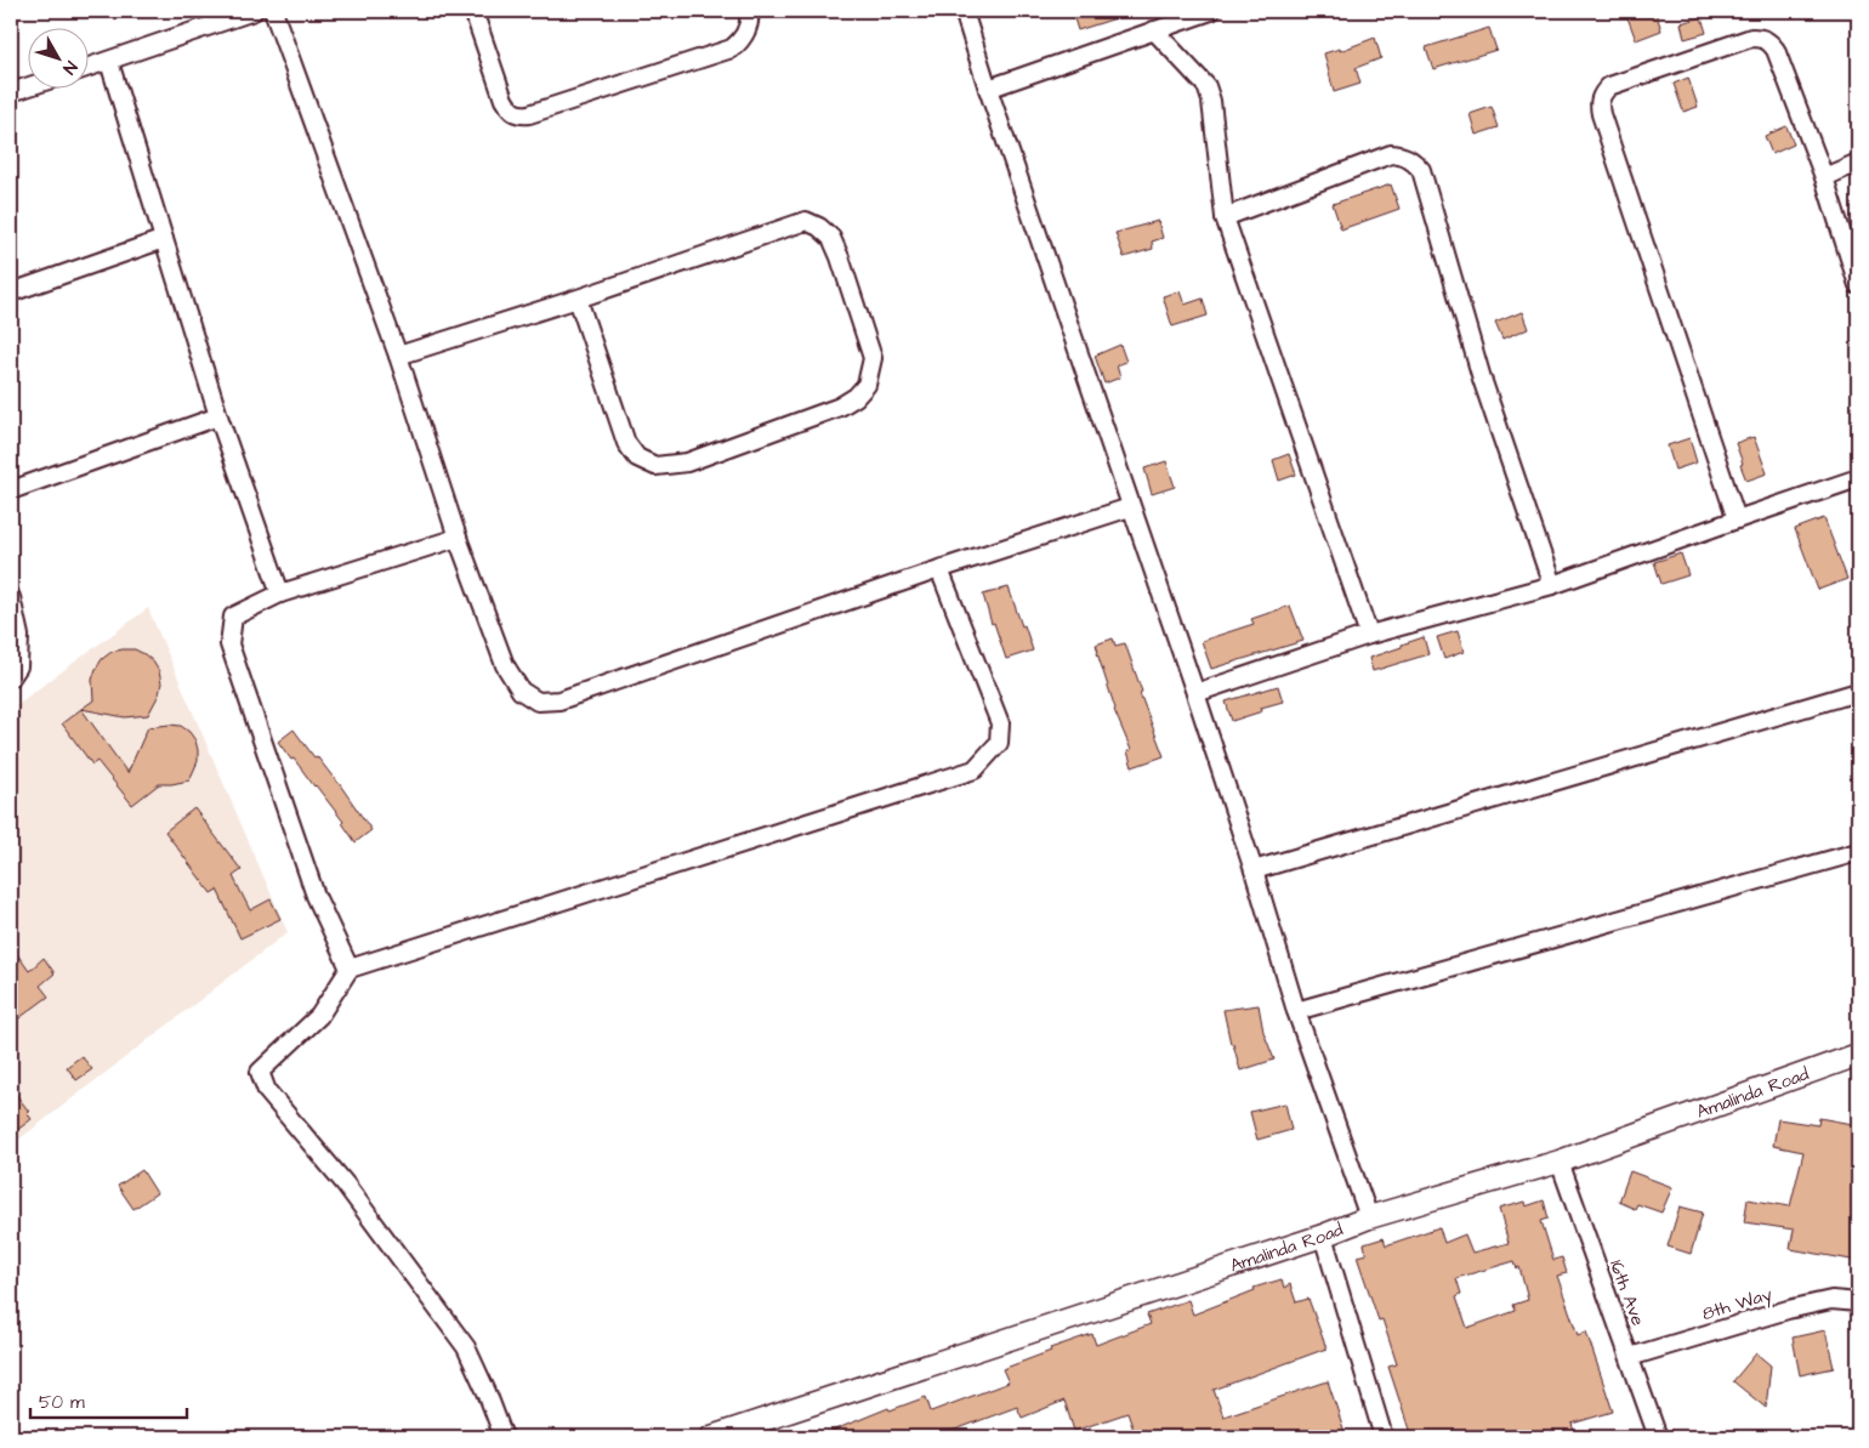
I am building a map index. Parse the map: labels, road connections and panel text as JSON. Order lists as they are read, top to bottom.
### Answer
{
  "streets": {
    "street": ["Amalinda Road", "16th Ave", "8th Way"]
  },
  "crossings": [
    ["Amalinda Road", "16th Ave"],
    ["16th Ave", "8th Way"]
  ],
  "scale_bar": "50 m",
  "north": "bottom right"
}
